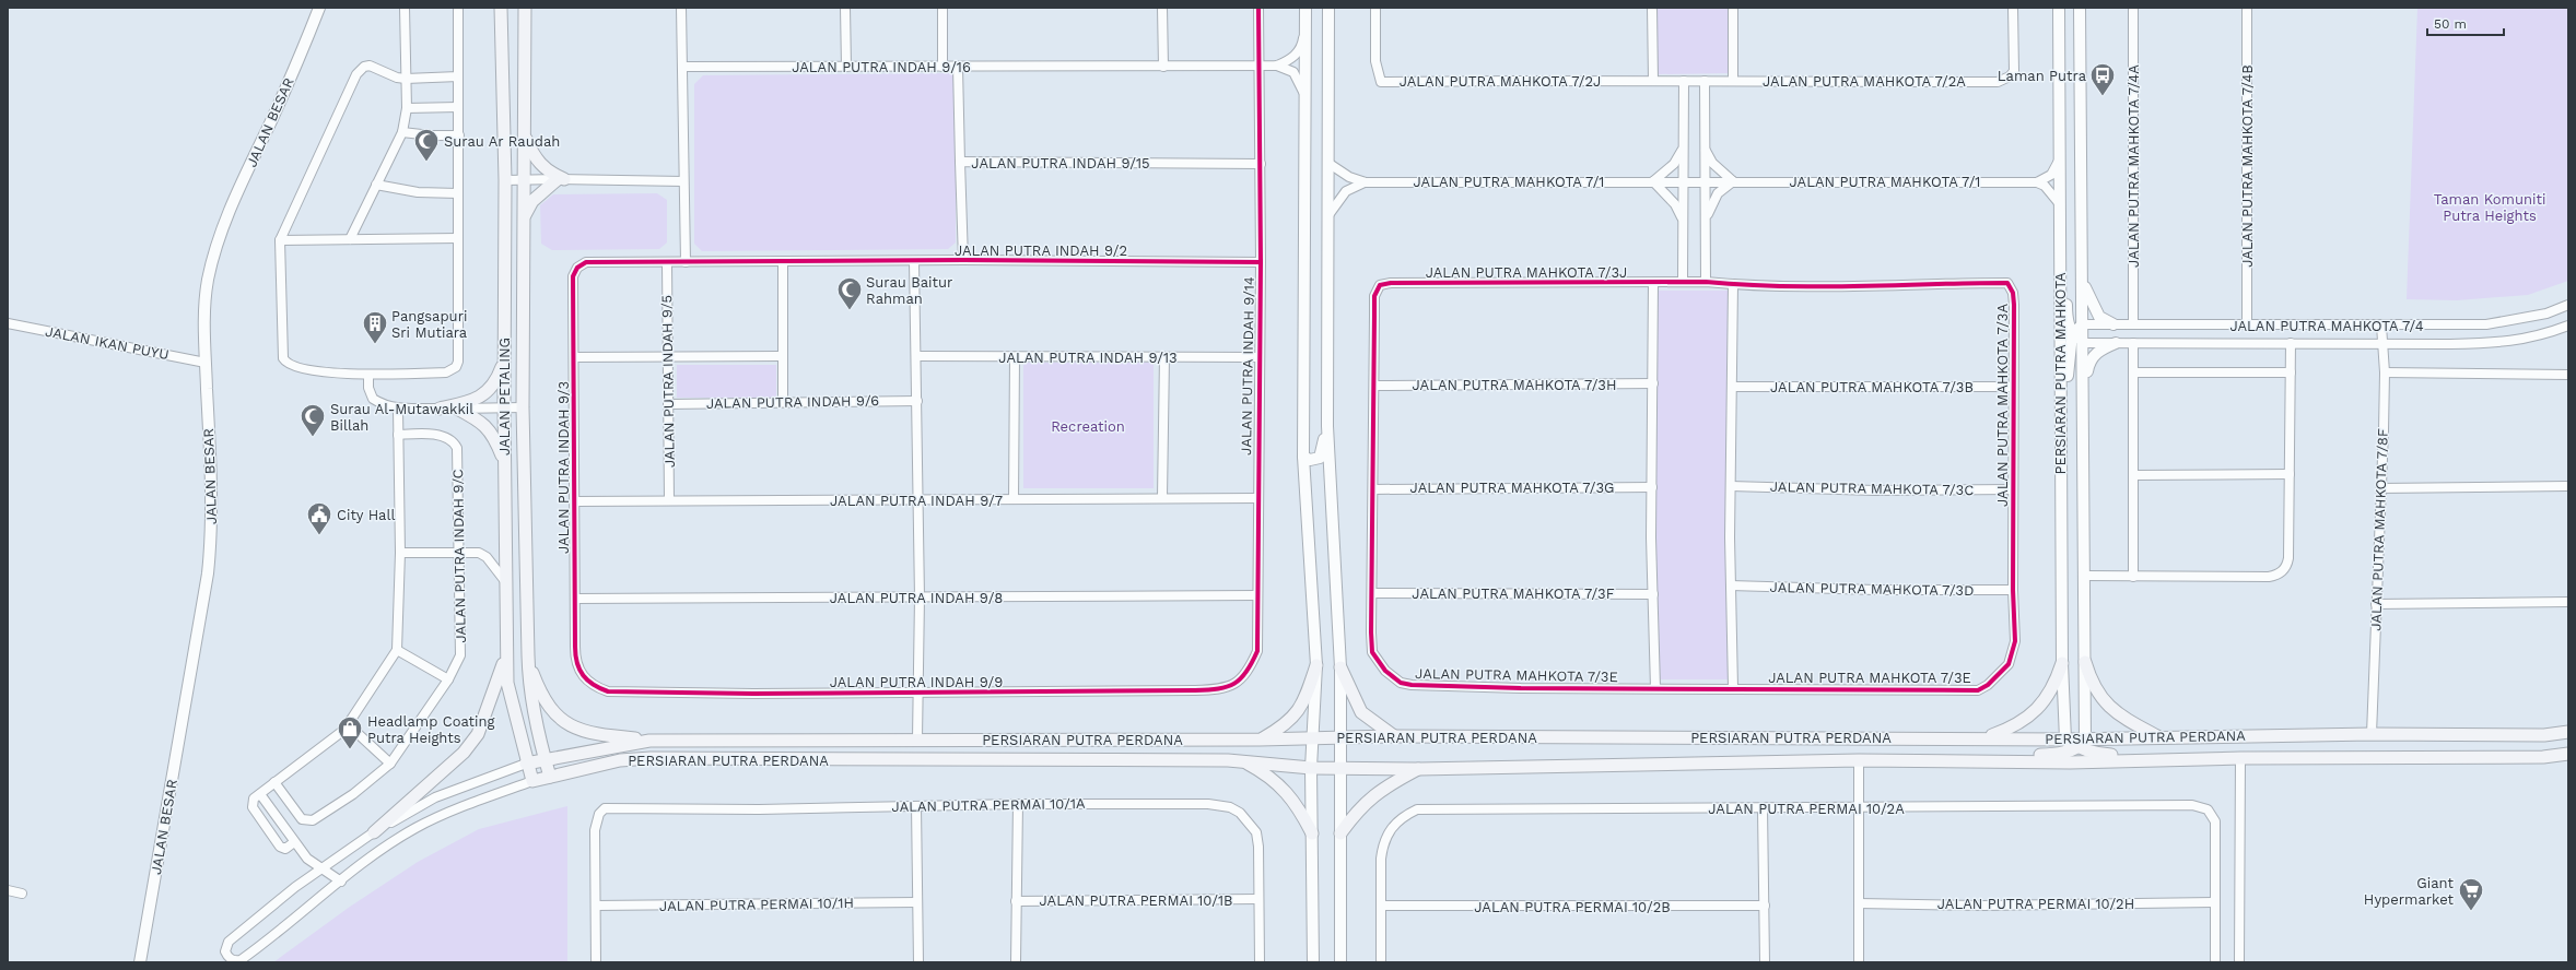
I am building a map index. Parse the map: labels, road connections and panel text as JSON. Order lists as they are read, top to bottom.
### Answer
{
  "streets": {
    "main road": ["JALAN PETALING", "PERSIARAN PUTRA PERDANA"],
    "street": [
      "JALAN PUTRA INDAH 9/16",
      "JALAN PUTRA MAHKOTA 7/2J",
      "JALAN PUTRA MAHKOTA 7/2A",
      "JALAN BESAR",
      "JALAN PUTRA INDAH 9/15",
      "JALAN PUTRA MAHKOTA 7/4A",
      "JALAN PUTRA MAHKOTA 7/4B",
      "JALAN PUTRA MAHKOTA 7/1",
      "JALAN PUTRA INDAH 9/2",
      "JALAN PUTRA MAHKOTA 7/3J",
      "JALAN PUTRA MAHKOTA 7/4",
      "JALAN IKAN PUYU",
      "JALAN PUTRA INDAH 9/13",
      "JALAN PUTRA INDAH 9/14",
      "PERSIARAN PUTRA MAHKOTA",
      "JALAN PUTRA INDAH 9/5",
      "JALAN PUTRA MAHKOTA 7/3H",
      "JALAN PUTRA MAHKOTA 7/3B",
      "JALAN PUTRA INDAH 9/6",
      "JALAN PUTRA MAHKOTA 7/3A",
      "JALAN PUTRA INDAH 9/3",
      "JALAN PUTRA MAHKOTA 7/3G",
      "JALAN PUTRA MAHKOTA 7/3C",
      "JALAN PUTRA INDAH 9/7",
      "JALAN PUTRA MAHKOTA 7/8F",
      "JALAN PUTRA INDAH 9/C",
      "JALAN PUTRA MAHKOTA 7/3D",
      "JALAN PUTRA MAHKOTA 7/3F",
      "JALAN PUTRA INDAH 9/8",
      "JALAN PUTRA MAHKOTA 7/3E",
      "JALAN PUTRA INDAH 9/9",
      "JALAN PUTRA PERMAI 10/1A",
      "JALAN PUTRA PERMAI 10/2A",
      "JALAN PUTRA PERMAI 10/1B",
      "JALAN PUTRA PERMAI 10/2H",
      "JALAN PUTRA PERMAI 10/1H",
      "JALAN PUTRA PERMAI 10/2B"
    ]
  },
  "crossings": [
    ["JALAN PUTRA INDAH 9/16", "JALAN PUTRA INDAH 9/14"],
    ["JALAN PUTRA MAHKOTA 7/2J", "JALAN PUTRA MAHKOTA 7/2A"],
    ["JALAN BESAR", "JALAN IKAN PUYU"],
    ["JALAN PUTRA INDAH 9/15", "JALAN PUTRA INDAH 9/2"],
    ["JALAN PUTRA INDAH 9/15", "JALAN PUTRA INDAH 9/14"],
    ["JALAN PUTRA MAHKOTA 7/4A", "JALAN PUTRA MAHKOTA 7/4"],
    ["JALAN PUTRA MAHKOTA 7/4B", "JALAN PUTRA MAHKOTA 7/4"],
    ["JALAN PUTRA INDAH 9/2", "JALAN PUTRA INDAH 9/14"],
    ["JALAN PUTRA INDAH 9/2", "JALAN PUTRA INDAH 9/5"],
    ["JALAN PUTRA INDAH 9/2", "JALAN PUTRA INDAH 9/3"],
    ["JALAN PUTRA MAHKOTA 7/3J", "JALAN PUTRA MAHKOTA 7/3A"],
    ["JALAN PUTRA MAHKOTA 7/3J", "JALAN PUTRA MAHKOTA 7/3E"],
    ["JALAN PUTRA MAHKOTA 7/4", "PERSIARAN PUTRA MAHKOTA"],
    ["JALAN PUTRA MAHKOTA 7/4", "JALAN PUTRA MAHKOTA 7/8F"],
    ["JALAN PUTRA INDAH 9/13", "JALAN PUTRA INDAH 9/14"],
    ["JALAN PUTRA INDAH 9/14", "JALAN PUTRA INDAH 9/7"],
    ["JALAN PUTRA INDAH 9/14", "JALAN PUTRA INDAH 9/8"],
    ["JALAN PUTRA INDAH 9/14", "JALAN PUTRA INDAH 9/9"],
    ["PERSIARAN PUTRA MAHKOTA", "PERSIARAN PUTRA PERDANA"],
    ["JALAN PUTRA INDAH 9/5", "JALAN PUTRA INDAH 9/6"],
    ["JALAN PUTRA INDAH 9/5", "JALAN PUTRA INDAH 9/7"],
    ["JALAN PUTRA MAHKOTA 7/3H", "JALAN PUTRA MAHKOTA 7/3E"],
    ["JALAN PUTRA MAHKOTA 7/3B", "JALAN PUTRA MAHKOTA 7/3A"],
    ["JALAN PETALING", "PERSIARAN PUTRA PERDANA"],
    ["JALAN PUTRA MAHKOTA 7/3A", "JALAN PUTRA MAHKOTA 7/3C"],
    ["JALAN PUTRA MAHKOTA 7/3A", "JALAN PUTRA MAHKOTA 7/3D"],
    ["JALAN PUTRA MAHKOTA 7/3A", "JALAN PUTRA MAHKOTA 7/3E"],
    ["JALAN PUTRA INDAH 9/3", "JALAN PUTRA INDAH 9/7"],
    ["JALAN PUTRA INDAH 9/3", "JALAN PUTRA INDAH 9/8"],
    ["JALAN PUTRA INDAH 9/3", "JALAN PUTRA INDAH 9/9"],
    ["JALAN PUTRA MAHKOTA 7/3G", "JALAN PUTRA MAHKOTA 7/3E"],
    ["JALAN PUTRA MAHKOTA 7/8F", "PERSIARAN PUTRA PERDANA"],
    ["JALAN PUTRA MAHKOTA 7/3F", "JALAN PUTRA MAHKOTA 7/3E"],
    ["JALAN PUTRA PERMAI 10/1A", "JALAN PUTRA PERMAI 10/1B"],
    ["JALAN PUTRA PERMAI 10/1A", "JALAN PUTRA PERMAI 10/1H"],
    ["JALAN PUTRA PERMAI 10/2A", "JALAN PUTRA PERMAI 10/2H"],
    ["JALAN PUTRA PERMAI 10/2A", "JALAN PUTRA PERMAI 10/2B"]
  ],
  "parks": ["Taman Komuniti Putra Heights", "Recreation"],
  "places": {
    "bus stop": ["Laman Putra"],
    "mosque": ["Surau Ar Raudah", "Surau Baitur Rahman", "Surau Al-Mutawakkil Billah"],
    "building": ["Pangsapuri Sri Mutiara"],
    "public building": ["City Hall"],
    "shop": ["Headlamp Coating Putra Heights"],
    "supermarket": ["Giant Hypermarket"]
  },
  "scale_bar": "50 m"
}
